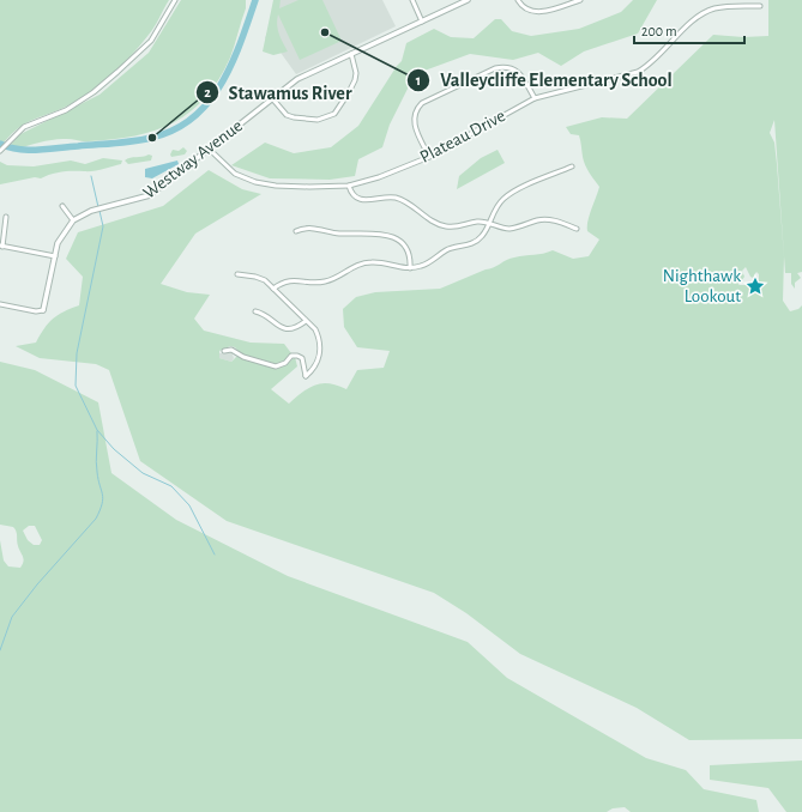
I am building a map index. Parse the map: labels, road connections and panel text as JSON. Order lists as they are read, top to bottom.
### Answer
{
  "streets": {
    "street": ["Plateau Drive", "Westway Avenue"]
  },
  "crossings": [
    ["Plateau Drive", "Westway Avenue"]
  ],
  "places": {
    "other": ["Valleycliffe Elementary School", "Stawamus River"],
    "place": ["Nighthawk Lookout"]
  },
  "scale_bar": "200 m"
}
